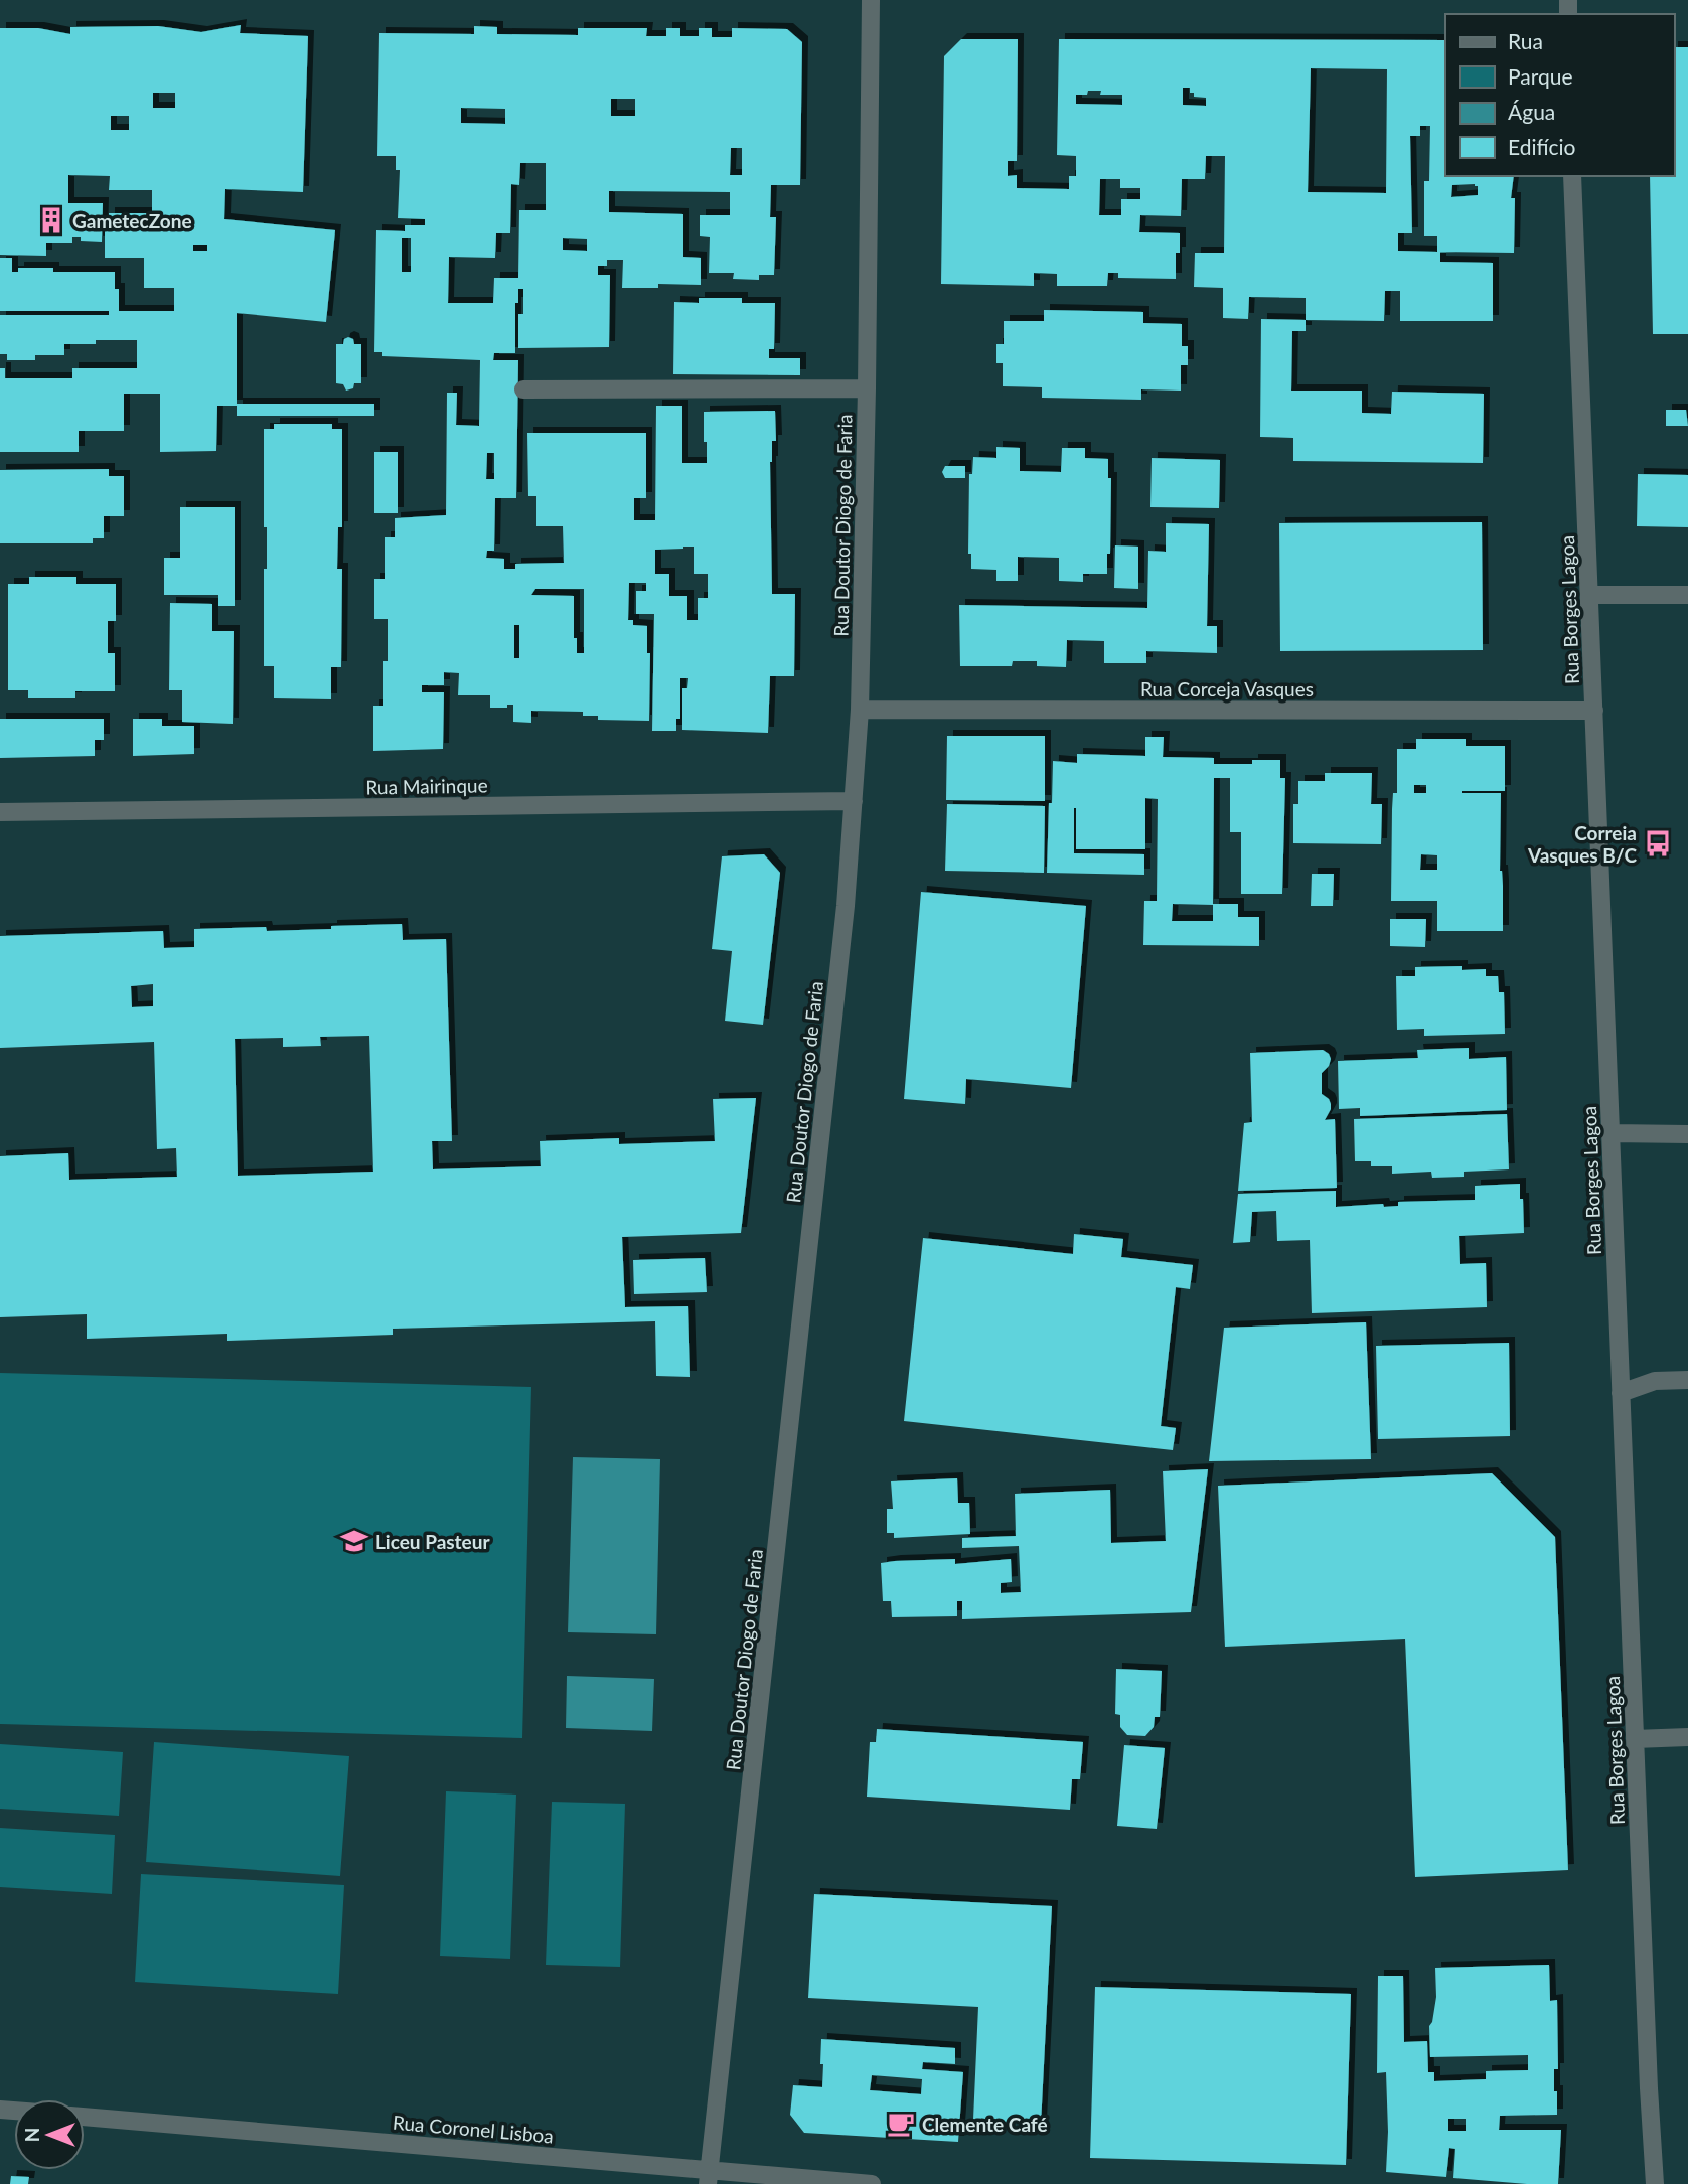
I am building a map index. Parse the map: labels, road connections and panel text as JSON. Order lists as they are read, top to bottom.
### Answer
{
  "streets": {
    "street": [
      "Rua Doutor Diogo de Faria",
      "Rua Borges Lagoa",
      "Rua Corceja Vasques",
      "Rua Mairinque",
      "Rua Coronel Lisboa"
    ]
  },
  "crossings": [
    ["Rua Doutor Diogo de Faria", "Rua Corceja Vasques"],
    ["Rua Doutor Diogo de Faria", "Rua Mairinque"],
    ["Rua Doutor Diogo de Faria", "Rua Coronel Lisboa"],
    ["Rua Borges Lagoa", "Rua Corceja Vasques"]
  ],
  "places": {
    "building": ["GametecZone"],
    "bus stop": ["Correia Vasques B/C"],
    "school or university": ["Liceu Pasteur"],
    "cafe": ["Clemente Café"]
  },
  "legend": [
    "Rua",
    "Parque",
    "Água",
    "Edifício"
  ],
  "north": "left"
}
